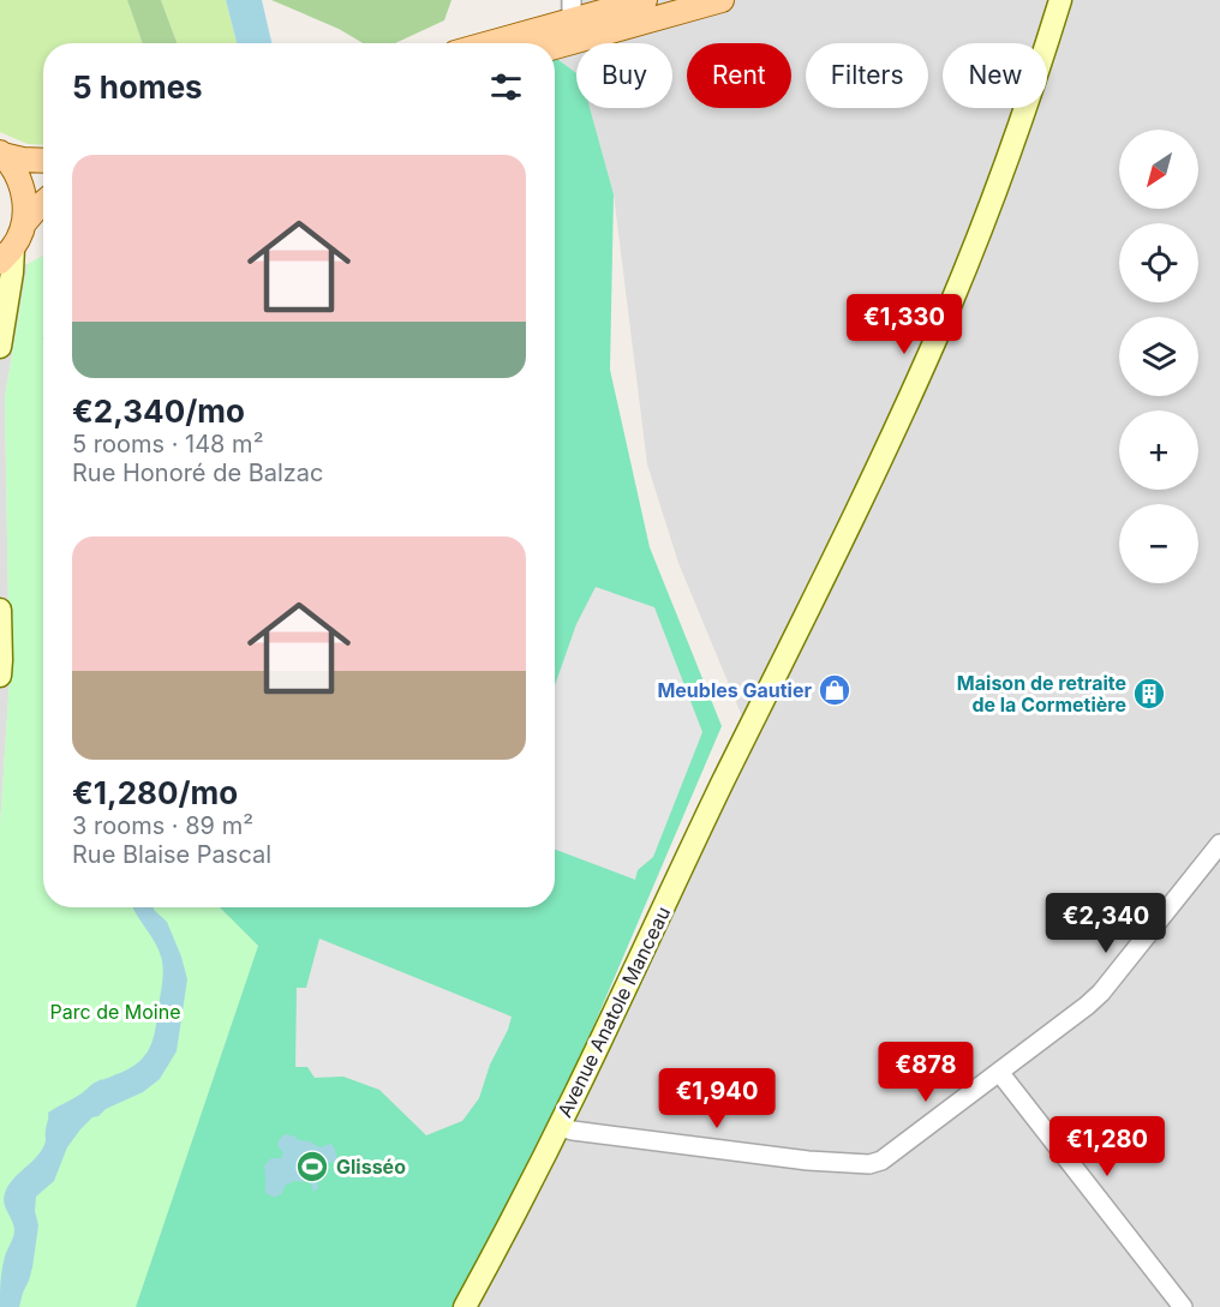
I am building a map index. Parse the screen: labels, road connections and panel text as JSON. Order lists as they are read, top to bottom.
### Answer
{
  "streets": {
    "main road": ["Avenue Anatole Manceau"]
  },
  "parks": ["Parc de Moine"],
  "places": {
    "shop": ["Meubles Gautier"],
    "building": ["Maison de retraite de la Cormetière"],
    "sports": ["Glisséo"]
  },
  "north": "bottom left",
  "page": {
    "chip": [
      "Buy",
      "Rent",
      "Filters",
      "New"
    ],
    "heading": "5 homes",
    "map_buttons": ["+", "−"],
    "list": [
      {
        "name": "€2,340/mo",
        "note": "5 rooms · 148 m² · Rue Honoré de Balzac"
      },
      {
        "name": "€1,280/mo",
        "note": "3 rooms · 89 m² · Rue Blaise Pascal"
      }
    ],
    "price": [
      "€1,330",
      "€2,340",
      "€878",
      "€1,940",
      "€1,280"
    ]
  }
}
